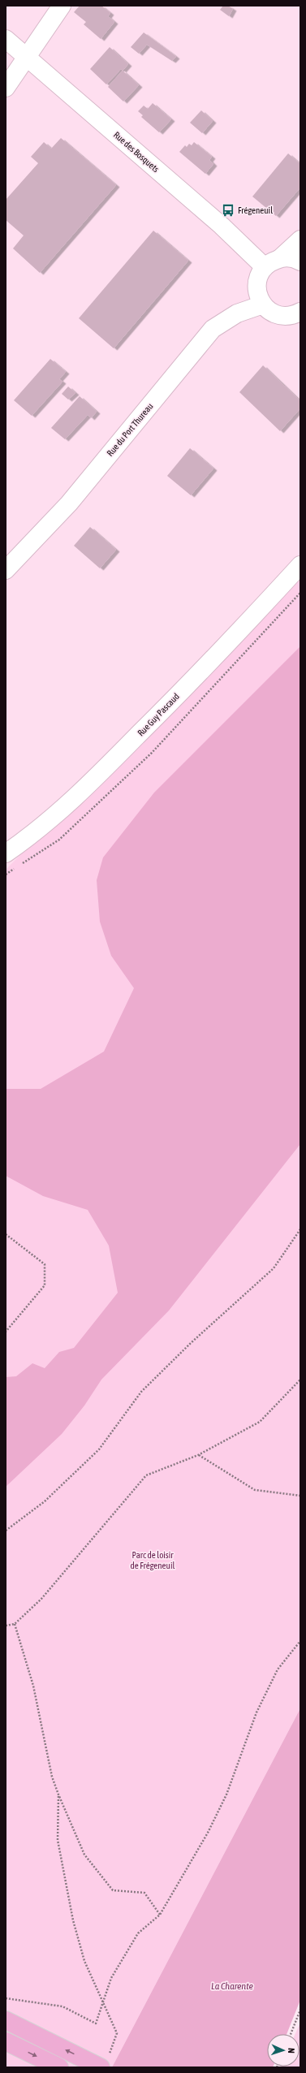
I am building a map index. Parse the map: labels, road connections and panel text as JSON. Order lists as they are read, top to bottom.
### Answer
{
  "streets": {
    "street": ["Rue des Bosquets", "Rue du Port Thureau", "Rue Guy Pascaud"]
  },
  "water": ["La Charente"],
  "parks": ["Parc de loisir de Frégeneuil"],
  "places": {
    "bus stop": ["Frégeneuil"]
  },
  "north": "right"
}
